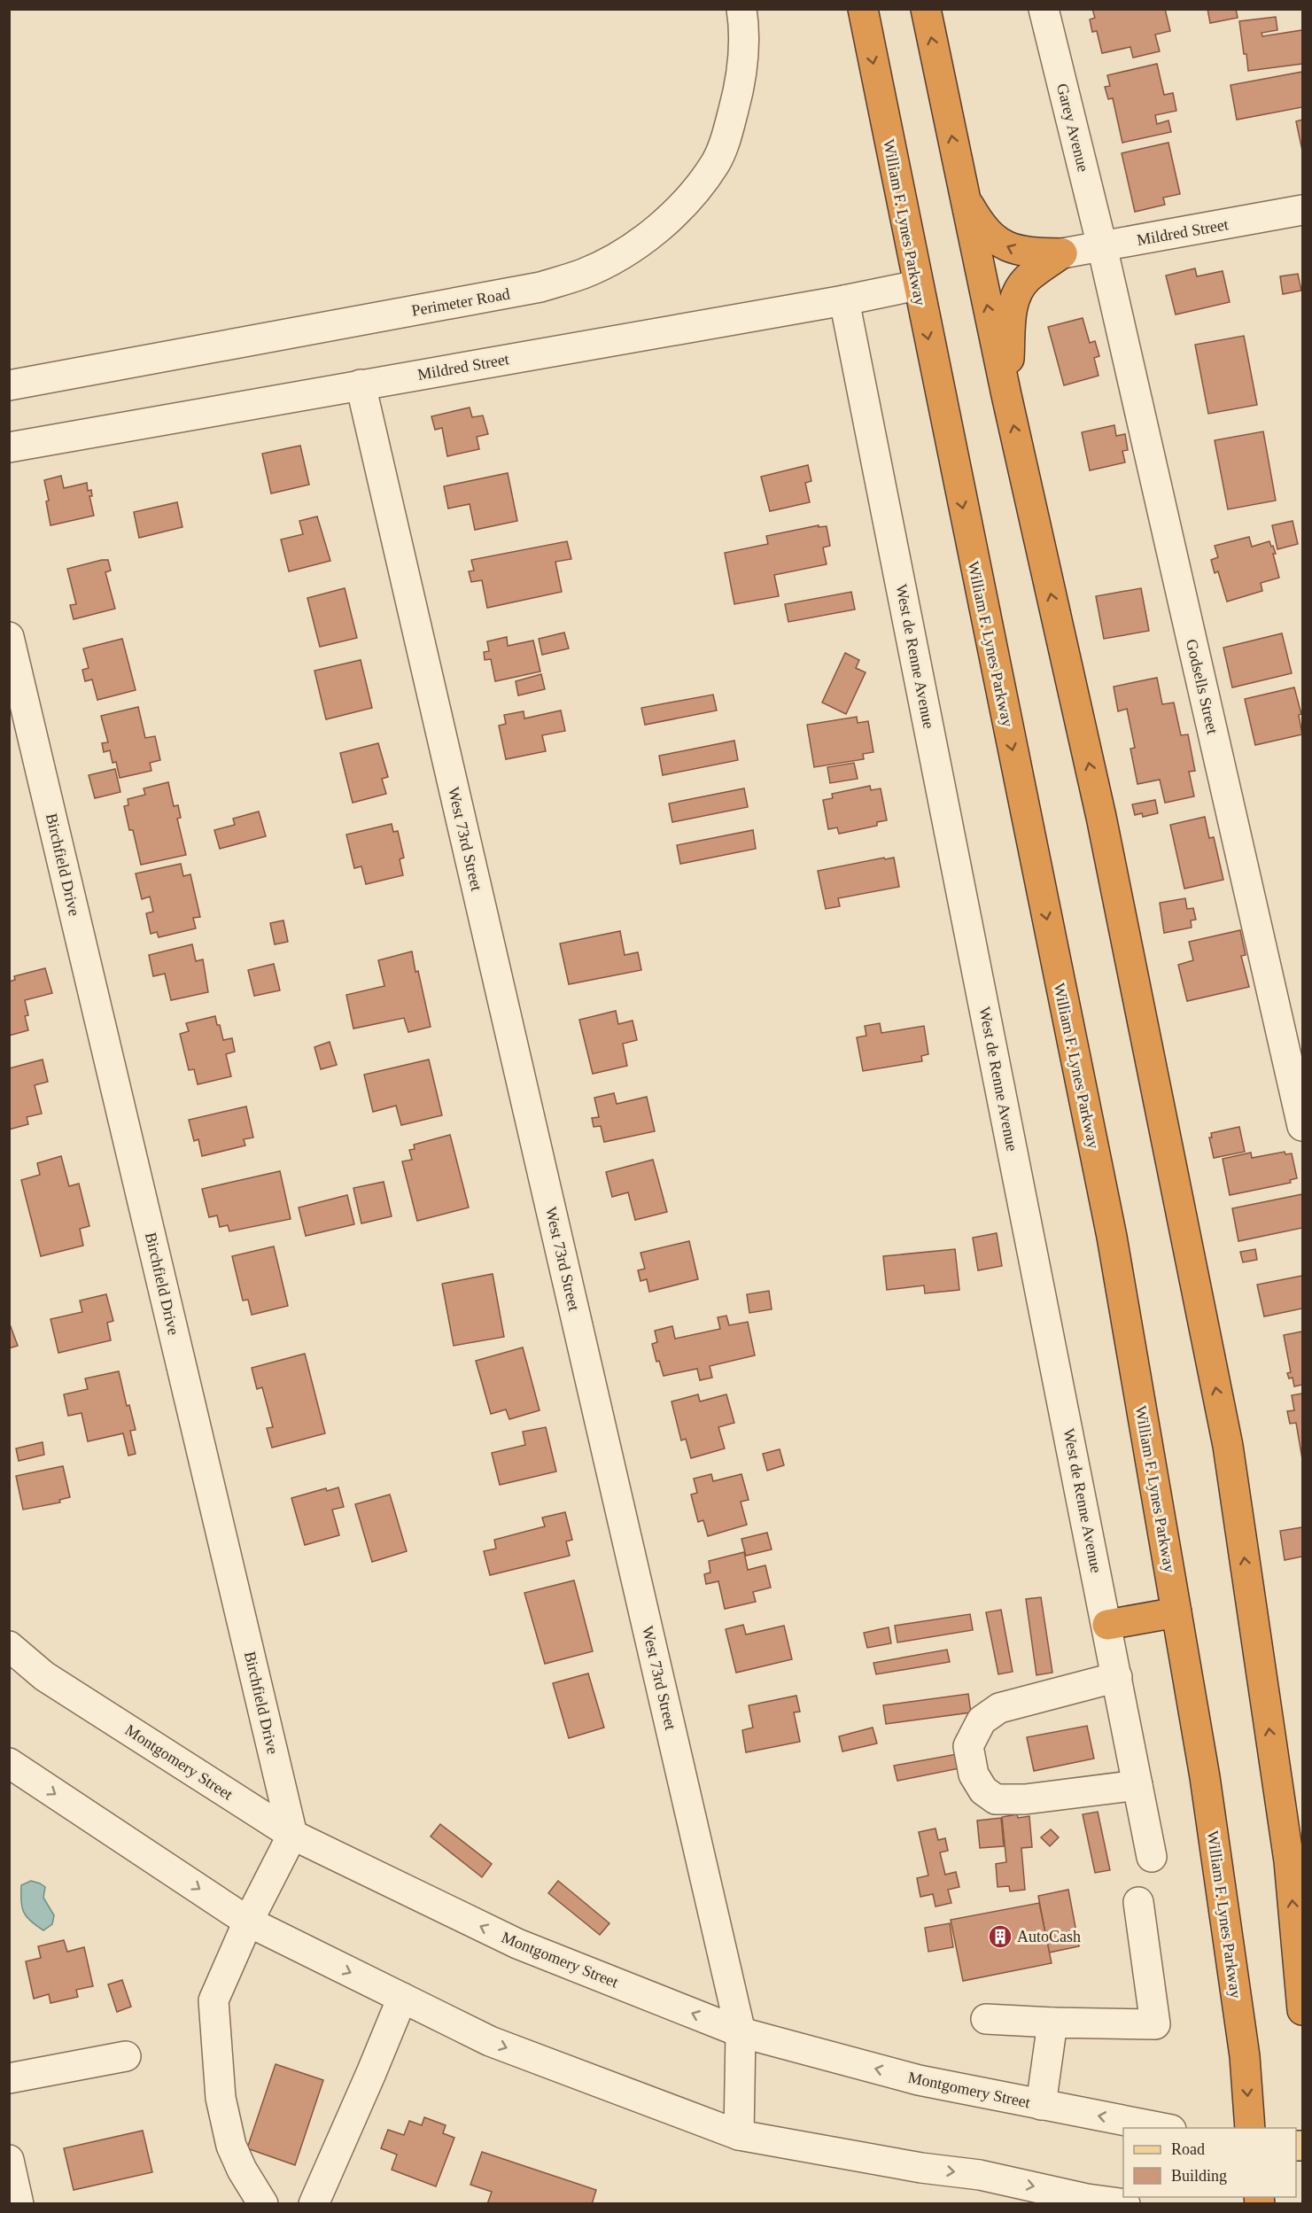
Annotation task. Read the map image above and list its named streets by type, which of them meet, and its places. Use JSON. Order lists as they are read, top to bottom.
{
  "streets": {
    "highway": ["William F. Lynes Parkway"],
    "street": [
      "Garey Avenue",
      "Mildred Street",
      "Perimeter Road",
      "West de Renne Avenue",
      "Godsells Street",
      "West 73rd Street",
      "Birchfield Drive",
      "Montgomery Street"
    ]
  },
  "crossings": [
    ["Garey Avenue", "Mildred Street"],
    ["Garey Avenue", "Godsells Street"],
    ["William F. Lynes Parkway", "Mildred Street"],
    ["Mildred Street", "West de Renne Avenue"],
    ["Mildred Street", "Godsells Street"],
    ["Mildred Street", "West 73rd Street"],
    ["West 73rd Street", "Montgomery Street"],
    ["Birchfield Drive", "Montgomery Street"]
  ],
  "places": {
    "building": ["AutoCash"]
  },
  "legend": ["Road", "Building"]
}
